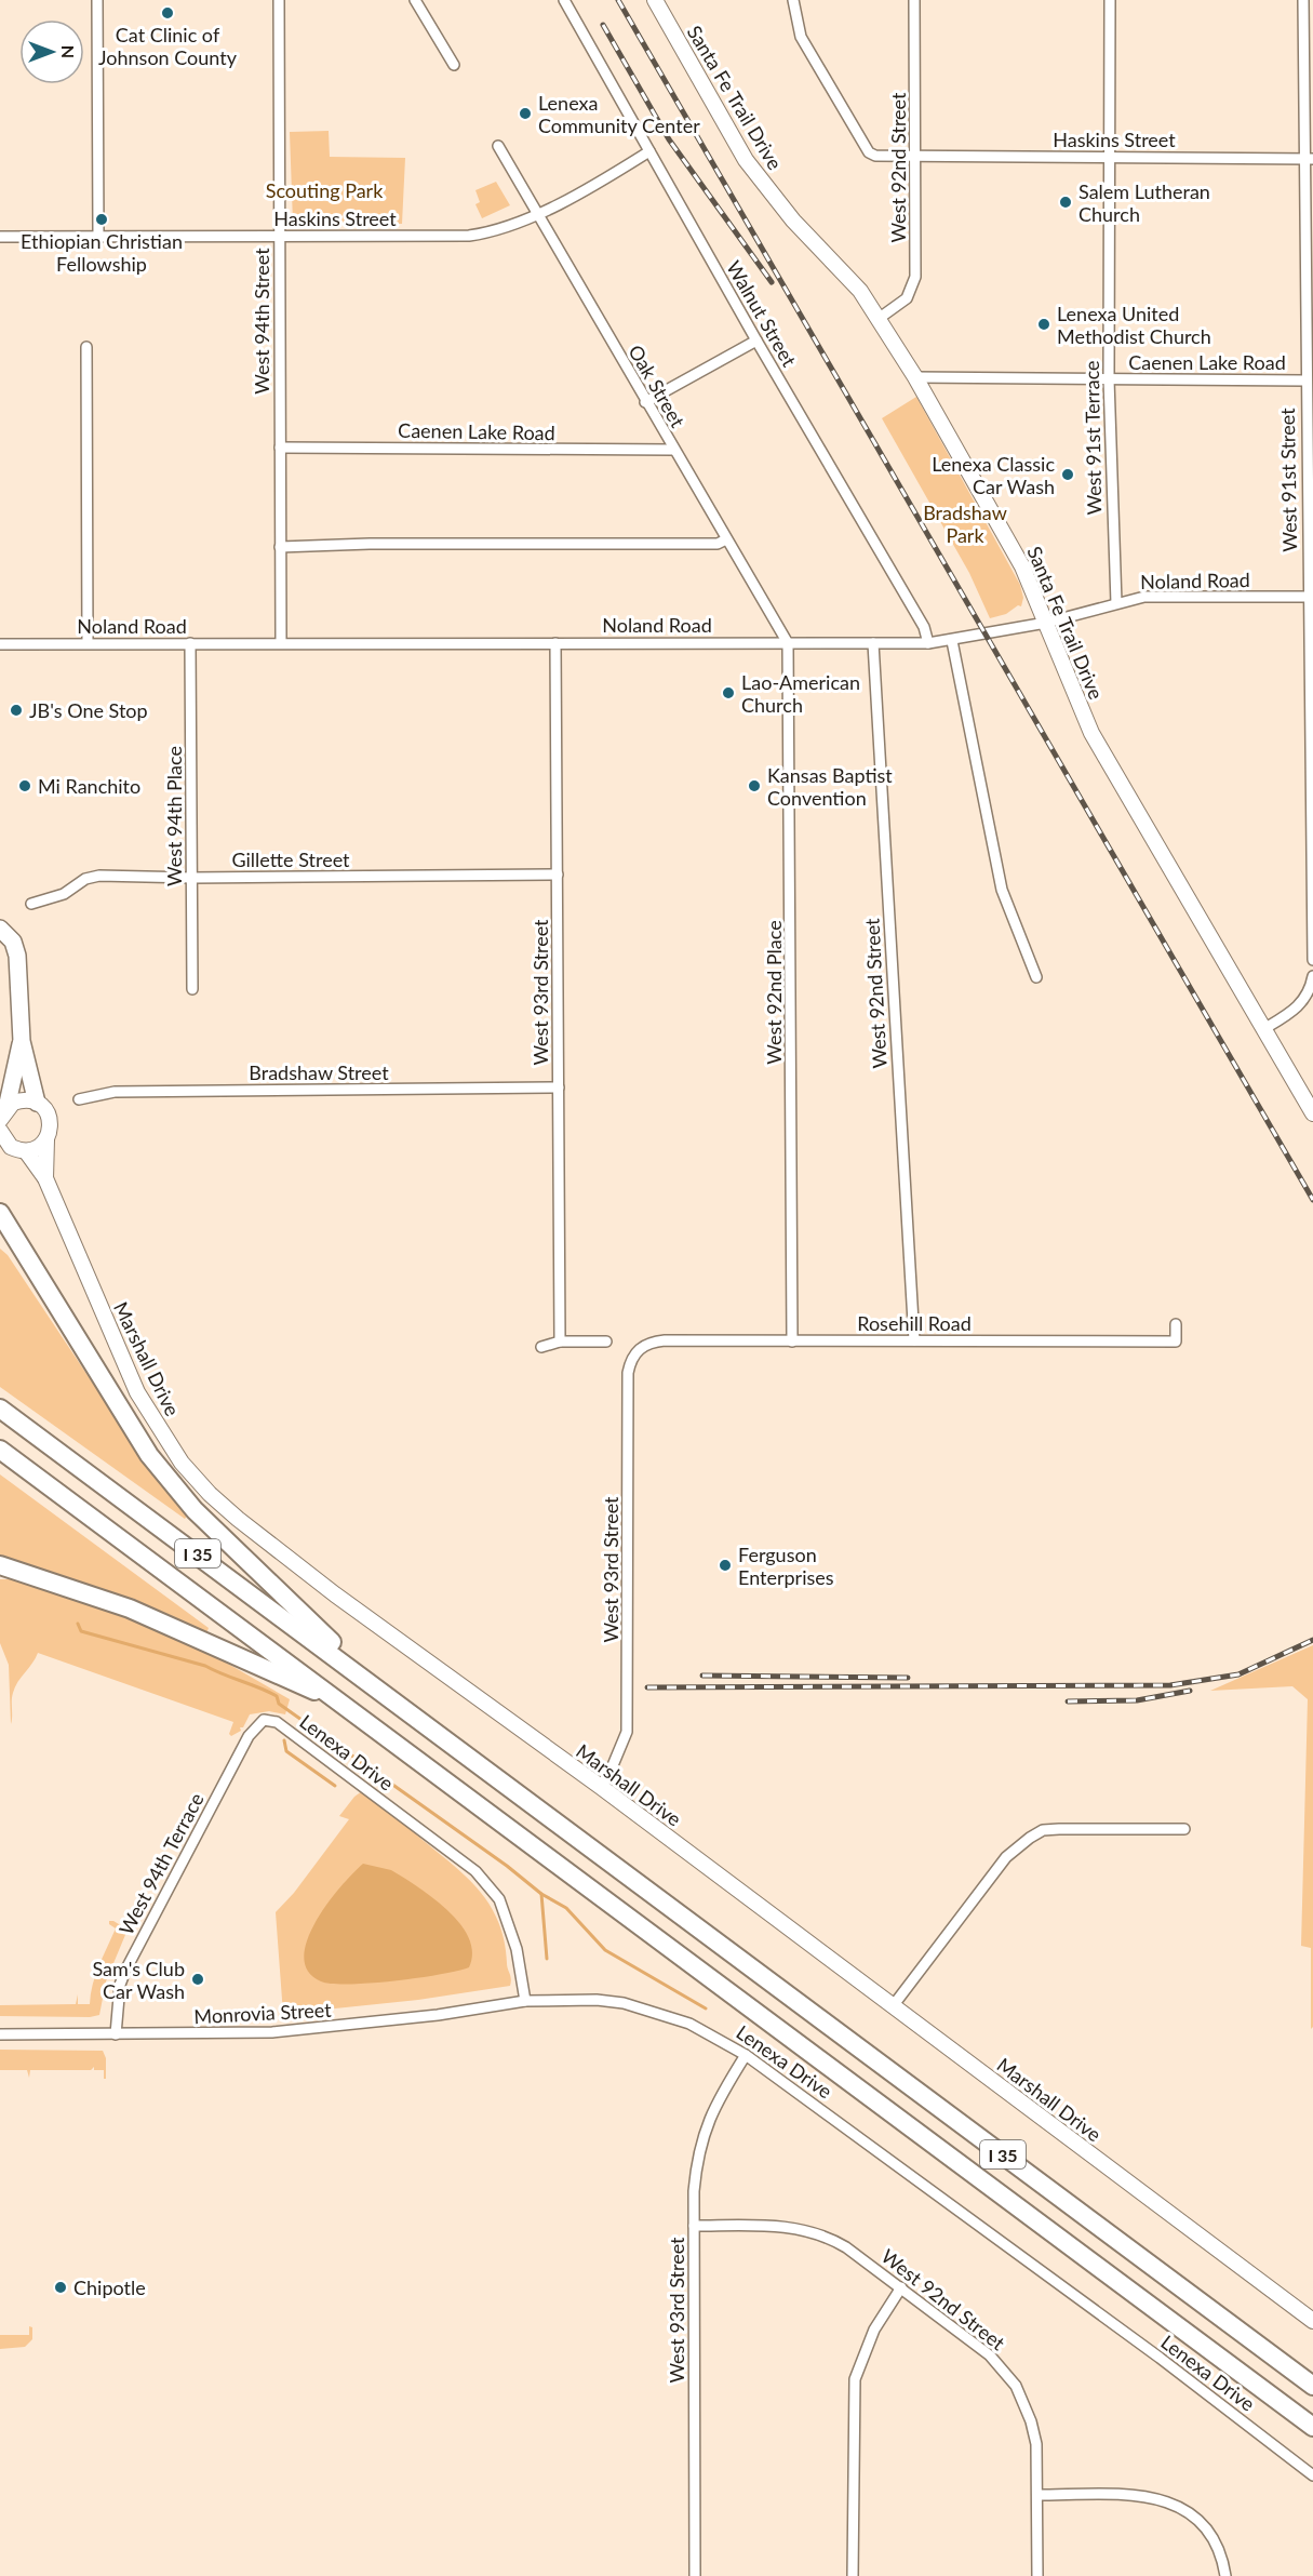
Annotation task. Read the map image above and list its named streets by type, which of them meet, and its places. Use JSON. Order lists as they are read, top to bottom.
{
  "streets": {
    "highway": ["I 35"],
    "street": [
      "Santa Fe Trail Drive",
      "Haskins Street",
      "West 92nd Street",
      "Walnut Street",
      "West 94th Street",
      "Caenen Lake Road",
      "Oak Street",
      "West 91st Terrace",
      "West 91st Street",
      "Noland Road",
      "West 94th Place",
      "Gillette Street",
      "West 93rd Street",
      "West 92nd Place",
      "Bradshaw Street",
      "Rosehill Road",
      "Marshall Drive",
      "Lenexa Drive",
      "West 94th Terrace",
      "Monrovia Street"
    ]
  },
  "crossings": [
    ["Santa Fe Trail Drive", "West 92nd Street"],
    ["Santa Fe Trail Drive", "Caenen Lake Road"],
    ["Santa Fe Trail Drive", "Noland Road"],
    ["Haskins Street", "West 92nd Street"],
    ["Haskins Street", "Walnut Street"],
    ["Haskins Street", "West 94th Street"],
    ["Haskins Street", "Oak Street"],
    ["Haskins Street", "West 91st Terrace"],
    ["Haskins Street", "West 91st Street"],
    ["West 92nd Street", "Noland Road"],
    ["West 92nd Street", "West 93rd Street"],
    ["West 92nd Street", "Rosehill Road"],
    ["Walnut Street", "Noland Road"],
    ["West 94th Street", "Caenen Lake Road"],
    ["West 94th Street", "Noland Road"],
    ["Caenen Lake Road", "Oak Street"],
    ["Caenen Lake Road", "West 91st Terrace"],
    ["Caenen Lake Road", "West 91st Street"],
    ["Oak Street", "Noland Road"],
    ["Oak Street", "West 92nd Place"],
    ["West 91st Terrace", "Noland Road"],
    ["West 91st Street", "Noland Road"],
    ["Noland Road", "West 94th Place"],
    ["Noland Road", "West 93rd Street"],
    ["Noland Road", "West 92nd Place"],
    ["West 94th Place", "Gillette Street"],
    ["Gillette Street", "West 93rd Street"],
    ["West 93rd Street", "Bradshaw Street"],
    ["West 93rd Street", "Rosehill Road"],
    ["West 93rd Street", "Marshall Drive"],
    ["West 93rd Street", "Lenexa Drive"],
    ["West 92nd Place", "Rosehill Road"],
    ["Lenexa Drive", "West 94th Terrace"],
    ["Lenexa Drive", "Monrovia Street"],
    ["West 94th Terrace", "Monrovia Street"]
  ],
  "parks": ["Scouting Park", "Bradshaw Park"],
  "places": [
    "Cat Clinic of Johnson County",
    "Lenexa Community Center",
    "Salem Lutheran Church",
    "Ethiopian Christian Fellowship",
    "Lenexa United Methodist Church",
    "Lenexa Classic Car Wash",
    "Lao-American Church",
    "JB's One Stop",
    "Mi Ranchito",
    "Kansas Baptist Convention",
    "Ferguson Enterprises",
    "Sam's Club Car Wash",
    "Chipotle"
  ],
  "north": "right"
}
